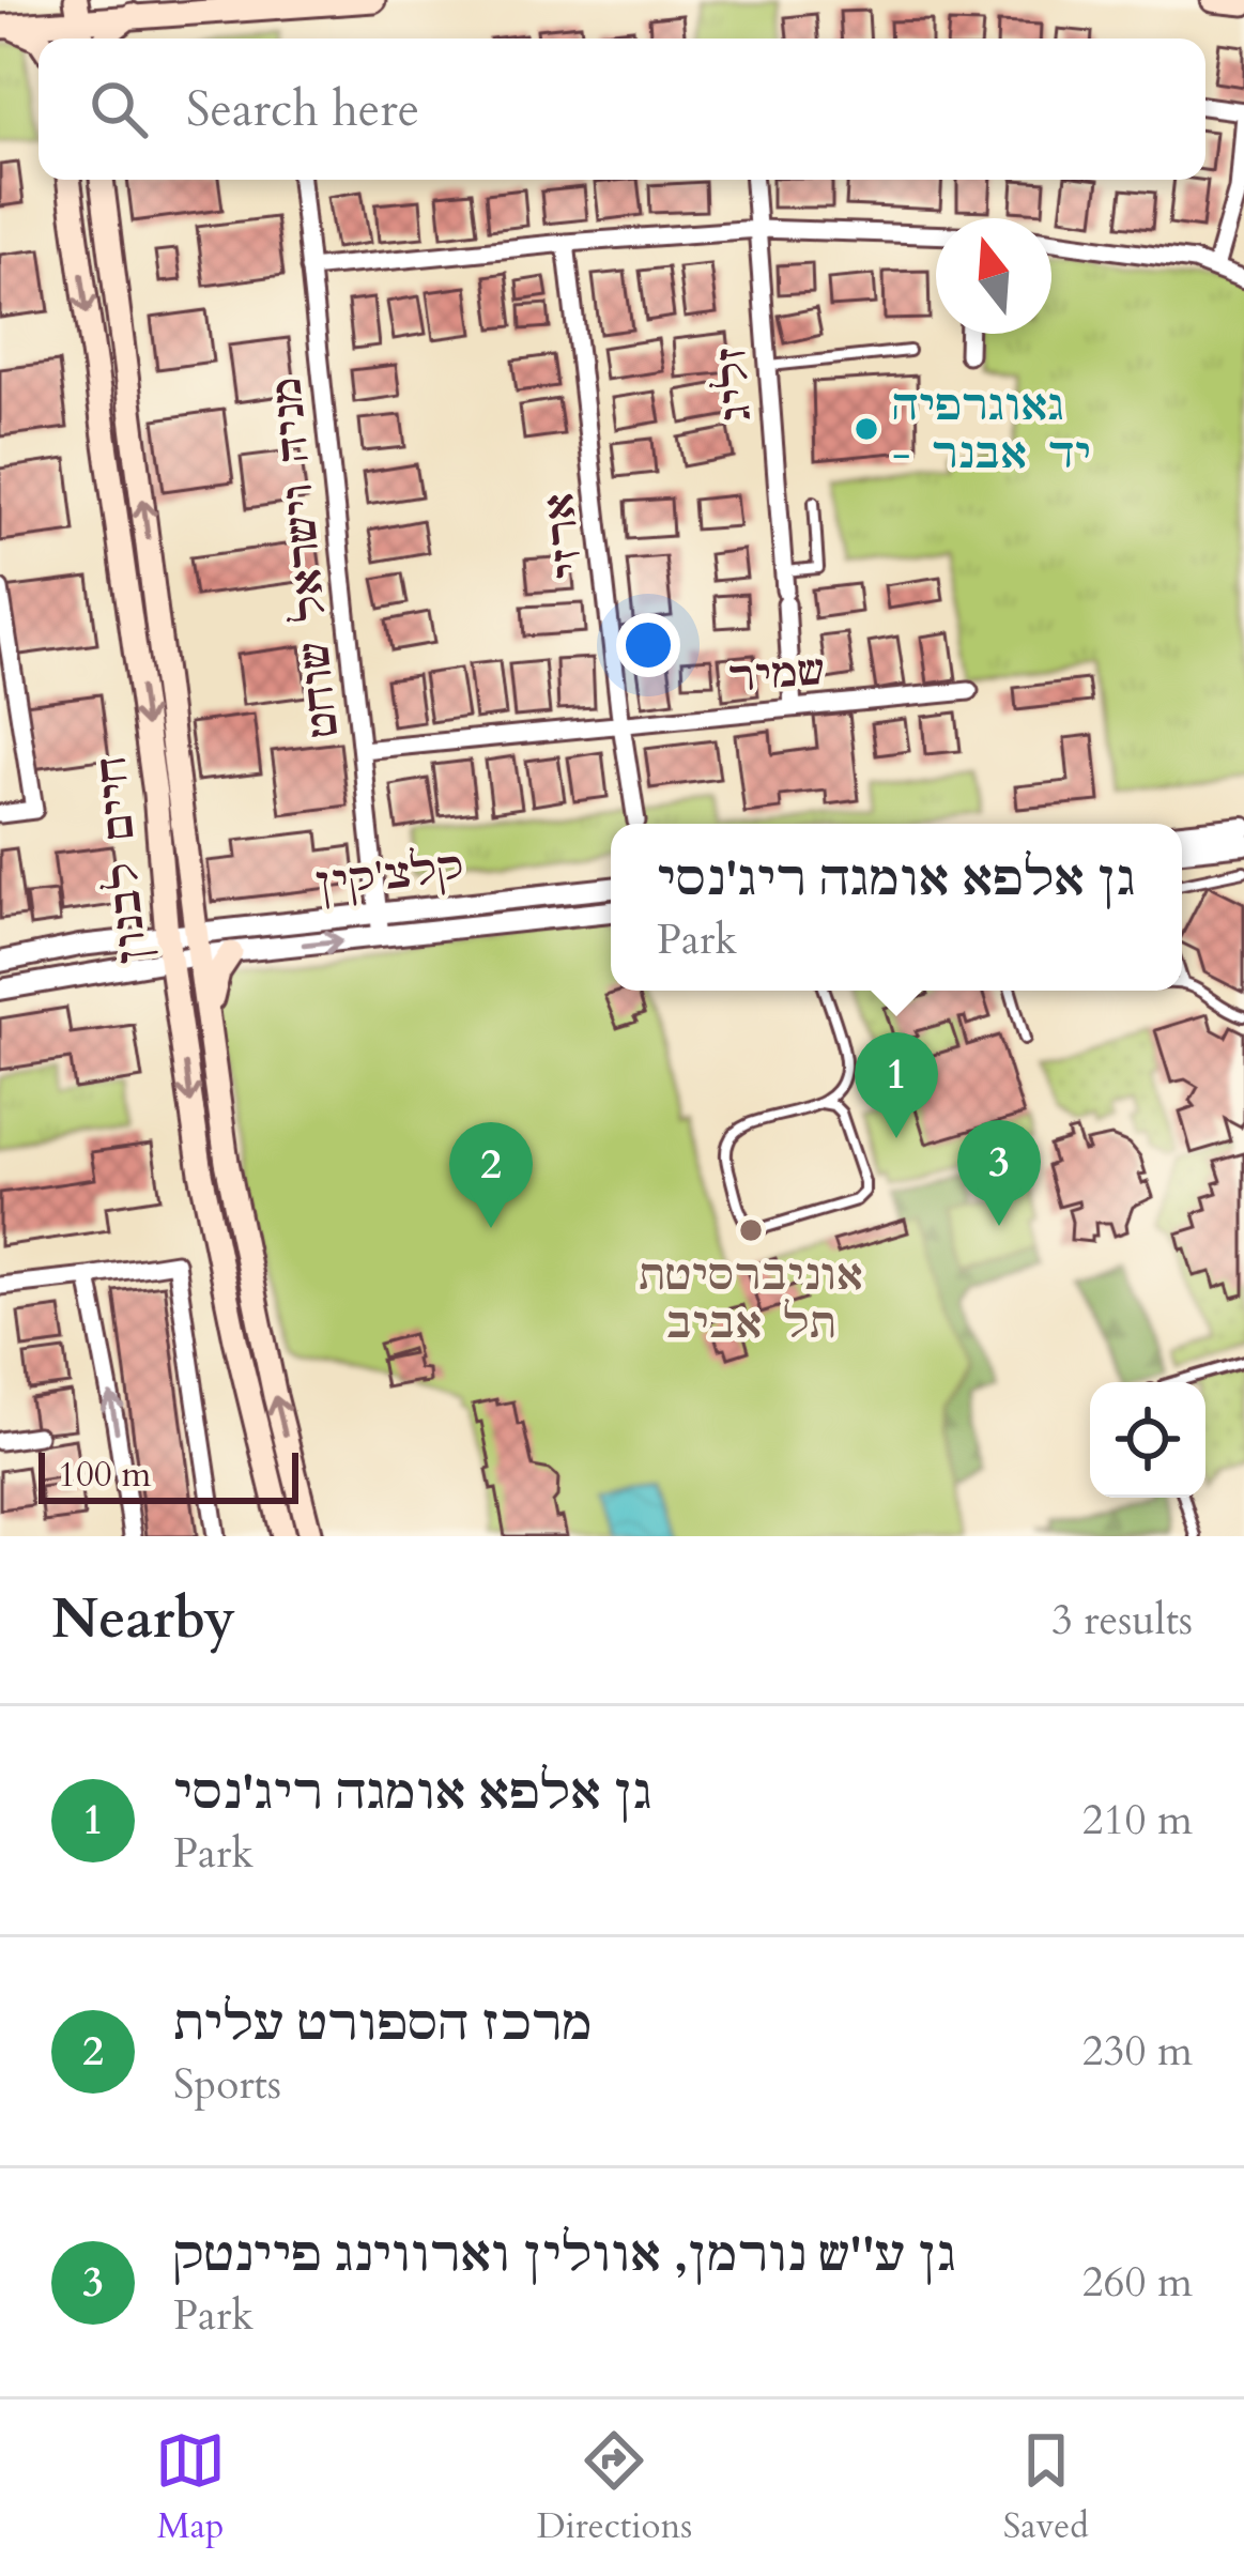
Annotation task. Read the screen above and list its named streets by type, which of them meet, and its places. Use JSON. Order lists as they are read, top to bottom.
{
  "streets": {
    "main road": ["חיים לבנון"],
    "street": [
      "זליג",
      "ארזי",
      "מניה וישראל שוחט",
      "שמיר",
      "קלצ'קין"
    ]
  },
  "crossings": [
    ["זליג", "שמיר"],
    ["ארזי", "שמיר"],
    ["מניה וישראל שוחט", "שמיר"],
    ["מניה וישראל שוחט", "קלצ'קין"],
    ["חיים לבנון", "קלצ'קין"]
  ],
  "places": ["גאוגרפיה - יד אבנר", "אוניברסיטת תל אביב"],
  "scale_bar": "100 m",
  "north": "top",
  "page": {
    "search": "Search here",
    "popup": ["גן אלפא אומגה ריג'נסי", "Park"],
    "pins": ["1", "3", "2"],
    "scale": "100 m",
    "heading": ["Nearby", "3 results"],
    "list": [
      {
        "mark": "1",
        "name": "גן אלפא אומגה ריג'נסי",
        "note": "Park",
        "value": "210 m"
      },
      {
        "mark": "2",
        "name": "מרכז הספורט עלית",
        "note": "Sports",
        "value": "230 m"
      },
      {
        "mark": "3",
        "name": "גן ע''ש נורמן, אוולין וארווינג פיינטק",
        "note": "Park",
        "value": "260 m"
      }
    ],
    "nav": ["Map", "Directions", "Saved"]
  }
}
